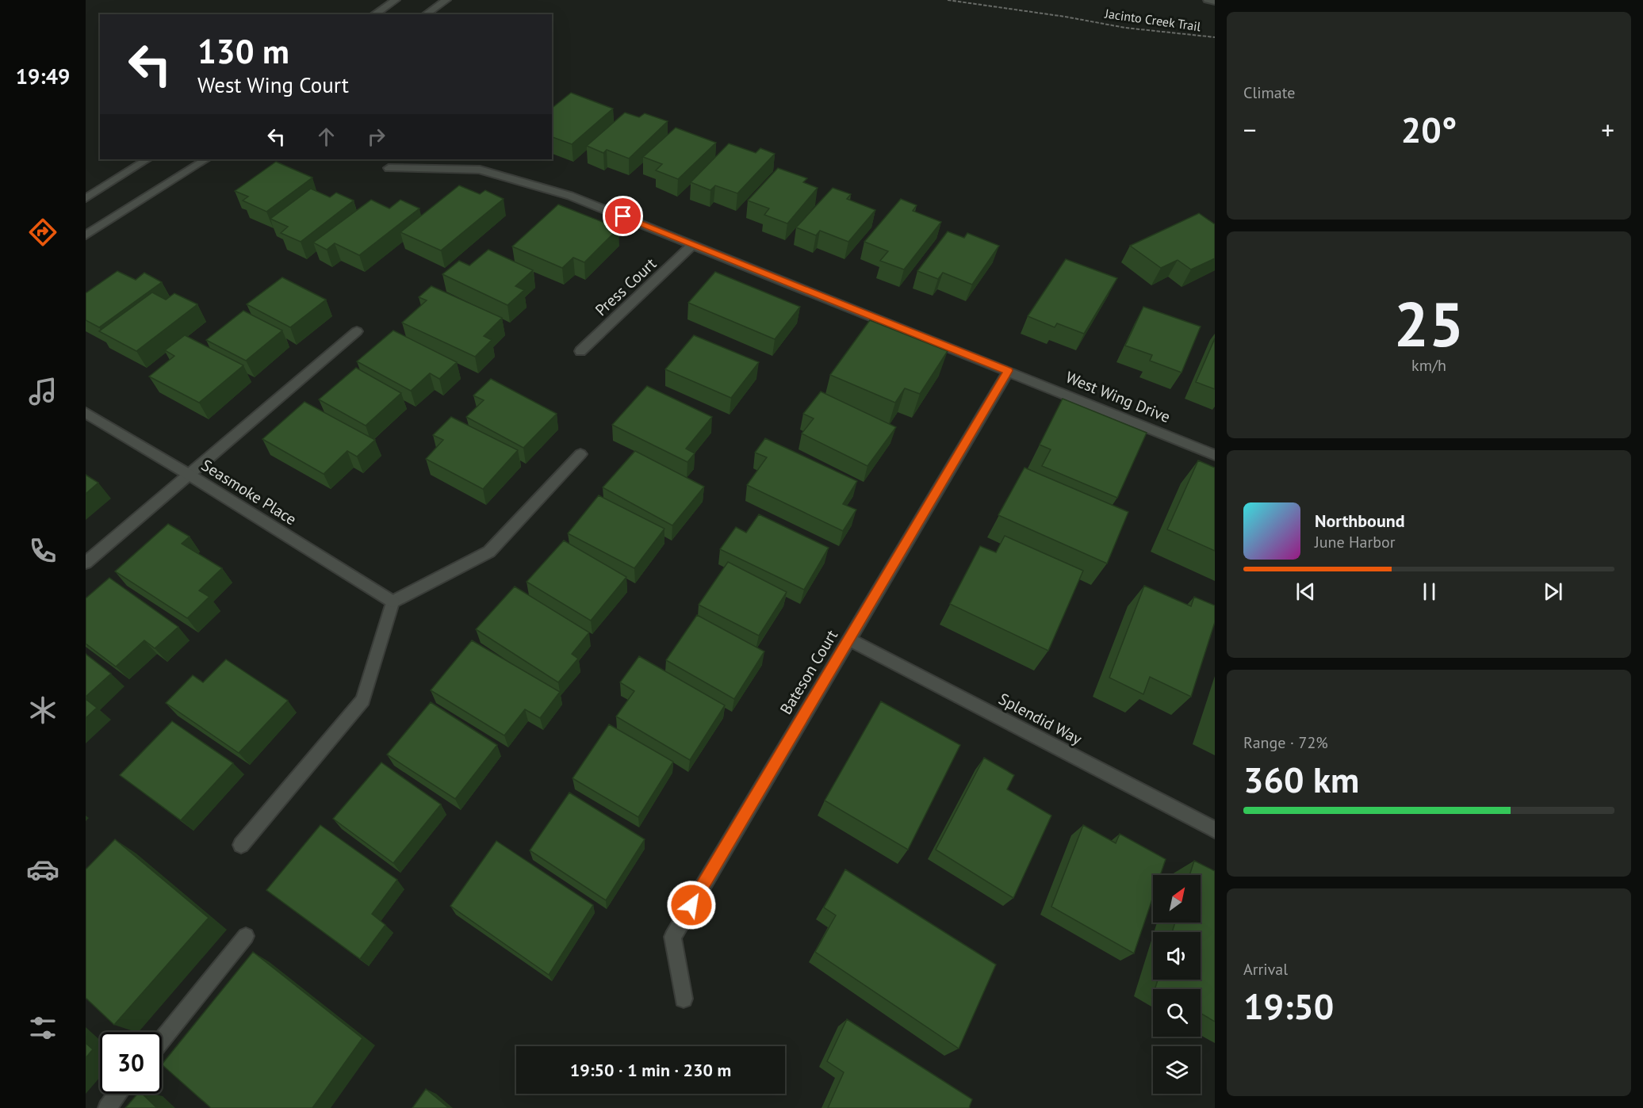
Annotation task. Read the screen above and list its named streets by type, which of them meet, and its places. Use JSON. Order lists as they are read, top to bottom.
{
  "streets": {
    "street": [
      "Press Court",
      "West Wing Drive",
      "Seasmoke Place",
      "Bateson Court",
      "Splendid Way"
    ],
    "path": ["Jacinto Creek Trail"]
  },
  "crossings": [
    ["Press Court", "West Wing Drive"],
    ["West Wing Drive", "Bateson Court"],
    ["Bateson Court", "Splendid Way"]
  ],
  "north": "top right",
  "page": {
    "tabs": "19:49",
    "tile": [
      "Climate",
      ["25", "km/h"],
      ["Range · 72%", "360 km"],
      ["Arrival", "19:50"]
    ],
    "turn": ["130 m", "West Wing Court"],
    "heat": ["−", "20°", "+"],
    "song": ["Northbound", "June Harbor"],
    "limit": "30",
    "trip": "19:50 · 1 min · 230 m"
  }
}
